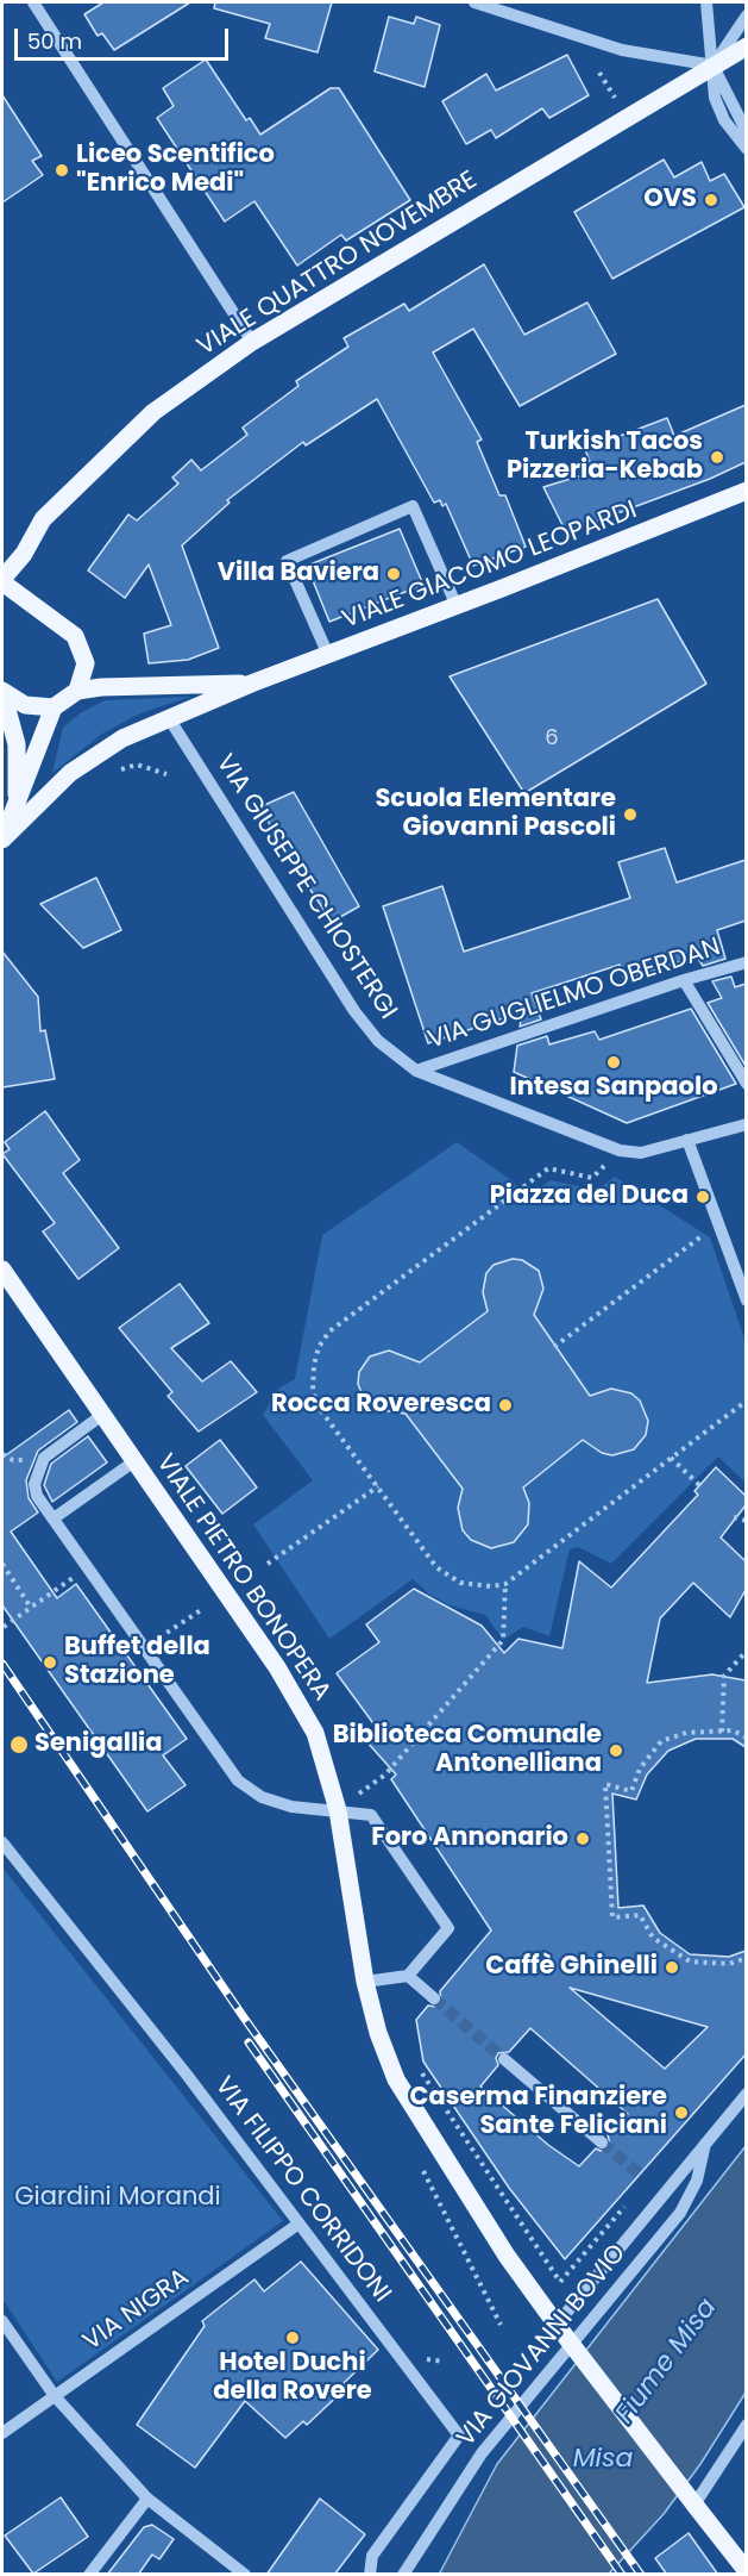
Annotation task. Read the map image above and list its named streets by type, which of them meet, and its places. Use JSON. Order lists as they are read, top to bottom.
{
  "streets": {
    "main road": ["VIALE QUATTRO NOVEMBRE", "VIALE GIACOMO LEOPARDI", "VIALE PIETRO BONOPERA"],
    "street": [
      "VIA GIUSEPPE CHIOSTERGI",
      "VIA GUGLIELMO OBERDAN",
      "VIA FILIPPO CORRIDONI",
      "VIA NIGRA",
      "VIA GIOVANNI BOVIO"
    ]
  },
  "crossings": [
    ["VIALE GIACOMO LEOPARDI", "VIA GIUSEPPE CHIOSTERGI"],
    ["VIA GIUSEPPE CHIOSTERGI", "VIA GUGLIELMO OBERDAN"],
    ["VIA FILIPPO CORRIDONI", "VIA NIGRA"]
  ],
  "water": ["Fiume Misa", "Misa"],
  "parks": ["Giardini Morandi"],
  "places": [
    "Liceo Scentifico \"Enrico Medi\"",
    "OVS",
    "Turkish Tacos Pizzeria-Kebab",
    "Villa Baviera",
    "Scuola Elementare Giovanni Pascoli",
    "Intesa Sanpaolo",
    "Piazza del Duca",
    "Rocca Roveresca",
    "Buffet della Stazione",
    "Senigallia",
    "Biblioteca Comunale Antonelliana",
    "Foro Annonario",
    "Caffè Ghinelli",
    "Caserma Finanziere Sante Feliciani",
    "Hotel Duchi della Rovere"
  ],
  "house_numbers": ["6"],
  "scale_bar": "50 m"
}
